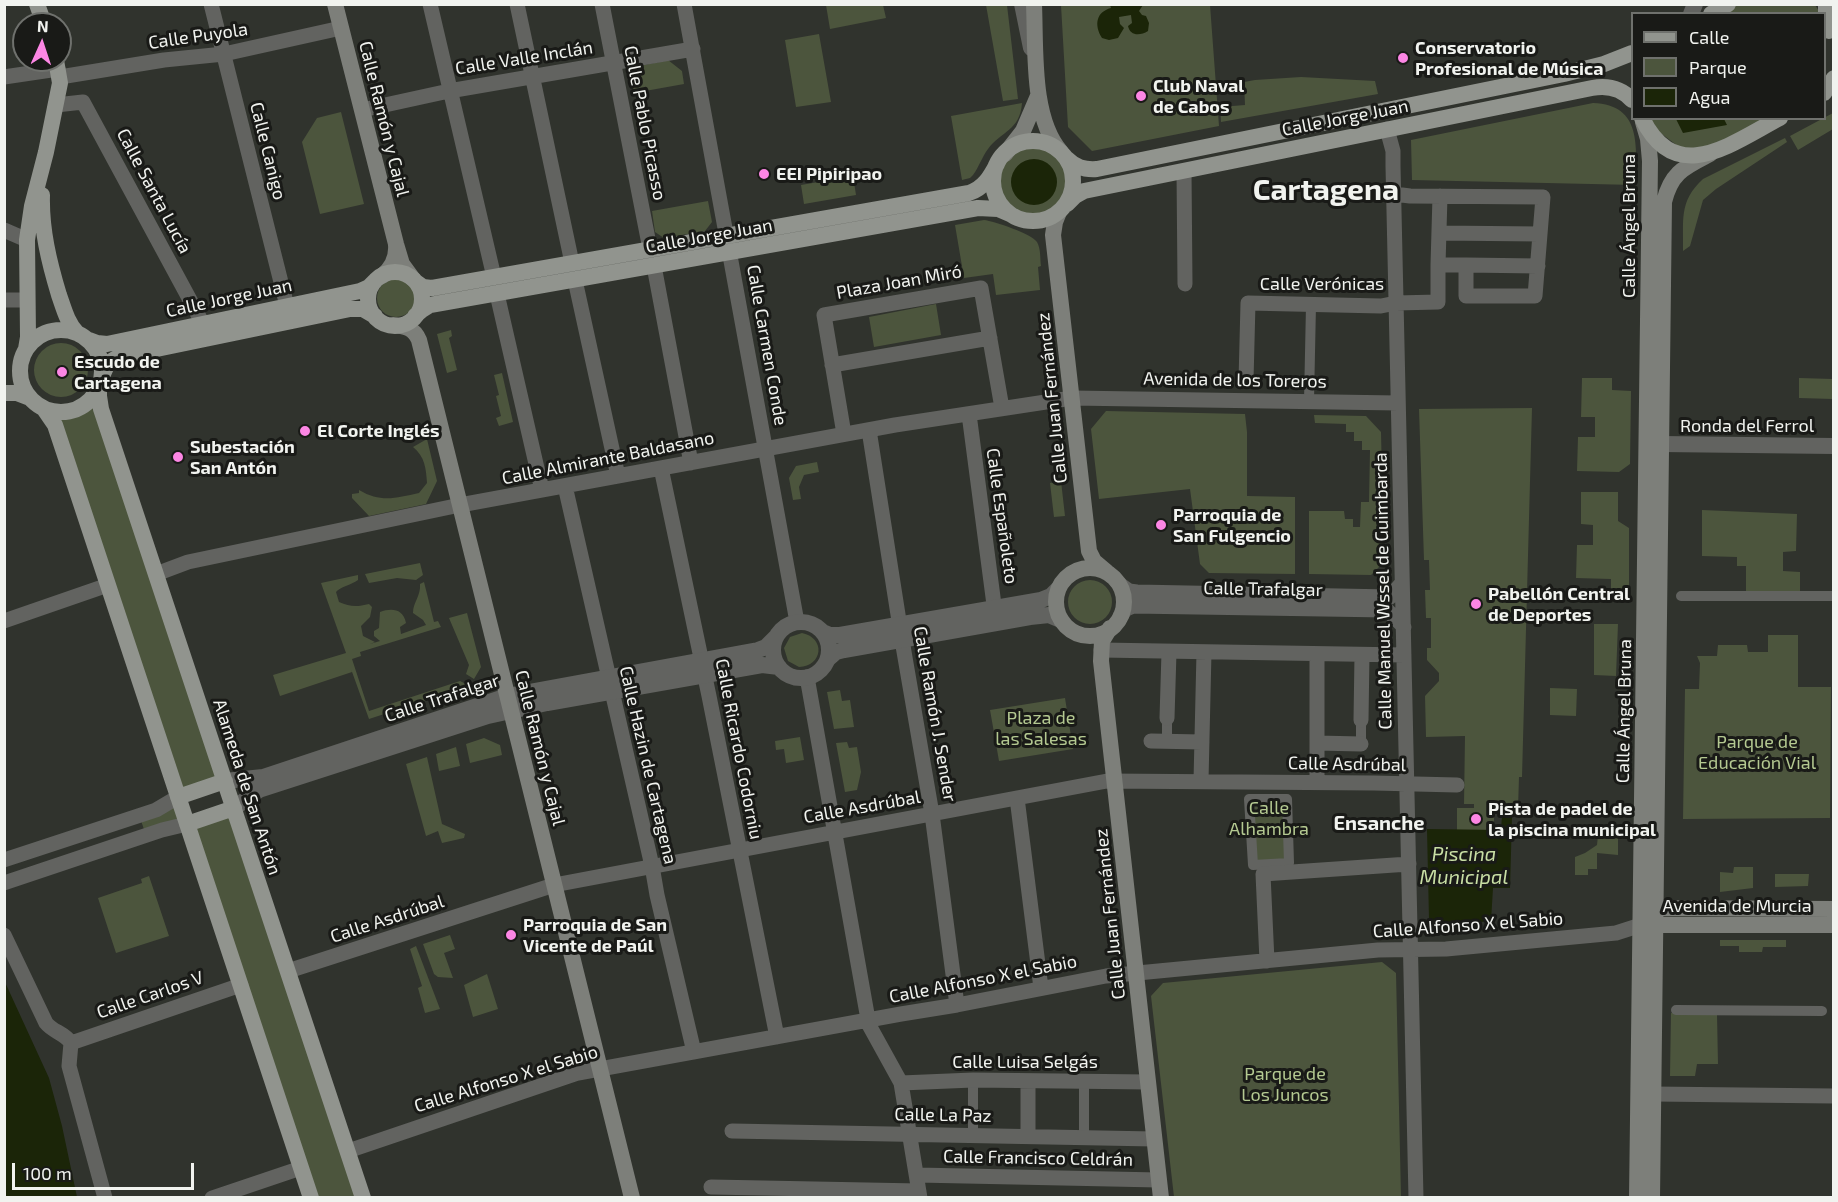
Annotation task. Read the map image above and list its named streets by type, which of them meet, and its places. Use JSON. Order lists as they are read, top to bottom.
{
  "streets": {
    "main road": [
      "Calle Jorge Juan",
      "Calle Ramón y Cajal",
      "Calle Ángel Bruna",
      "Calle Juan Fernández",
      "Alameda de San Antón",
      "Avenida de Murcia"
    ],
    "street": [
      "Calle Puyola",
      "Calle Valle Inclán",
      "Calle Pablo Picasso",
      "Calle Canigo",
      "Calle Santa Lucía",
      "Plaza Joan Miró",
      "Calle Verónicas",
      "Calle Carmen Conde",
      "Avenida de los Toreros",
      "Ronda del Ferrol",
      "Calle Almirante Baldasano",
      "Calle Españoleto",
      "Calle Trafalgar",
      "Calle Manuel Wssel de Guimbarda",
      "Calle Ramón J. Sender",
      "Calle Ricardo Codorniu",
      "Calle Asdrúbal",
      "Calle Hazin de Cartagena",
      "Calle Alfonso X el Sabio",
      "Calle Carlos V",
      "Calle Luisa Selgás",
      "Calle La Paz",
      "Calle Francisco Celdrán"
    ]
  },
  "crossings": [
    ["Calle Puyola", "Calle Ramón y Cajal"],
    ["Calle Puyola", "Calle Canigo"],
    ["Calle Valle Inclán", "Calle Ramón y Cajal"],
    ["Calle Valle Inclán", "Calle Pablo Picasso"],
    ["Calle Valle Inclán", "Calle Carmen Conde"],
    ["Calle Jorge Juan", "Calle Ramón y Cajal"],
    ["Calle Jorge Juan", "Calle Pablo Picasso"],
    ["Calle Jorge Juan", "Calle Canigo"],
    ["Calle Jorge Juan", "Calle Santa Lucía"],
    ["Calle Jorge Juan", "Calle Carmen Conde"],
    ["Calle Jorge Juan", "Calle Juan Fernández"],
    ["Calle Jorge Juan", "Calle Manuel Wssel de Guimbarda"],
    ["Calle Jorge Juan", "Alameda de San Antón"],
    ["Calle Ramón y Cajal", "Calle Almirante Baldasano"],
    ["Calle Ramón y Cajal", "Calle Trafalgar"],
    ["Calle Ramón y Cajal", "Calle Asdrúbal"],
    ["Calle Ramón y Cajal", "Calle Alfonso X el Sabio"],
    ["Calle Pablo Picasso", "Calle Almirante Baldasano"],
    ["Calle Ángel Bruna", "Ronda del Ferrol"],
    ["Calle Ángel Bruna", "Avenida de Murcia"],
    ["Calle Ángel Bruna", "Calle Alfonso X el Sabio"],
    ["Plaza Joan Miró", "Calle Almirante Baldasano"],
    ["Calle Verónicas", "Calle Manuel Wssel de Guimbarda"],
    ["Calle Carmen Conde", "Calle Almirante Baldasano"],
    ["Calle Carmen Conde", "Calle Trafalgar"],
    ["Avenida de los Toreros", "Calle Juan Fernández"],
    ["Avenida de los Toreros", "Calle Almirante Baldasano"],
    ["Avenida de los Toreros", "Calle Manuel Wssel de Guimbarda"],
    ["Calle Juan Fernández", "Calle Almirante Baldasano"],
    ["Calle Juan Fernández", "Calle Trafalgar"],
    ["Calle Juan Fernández", "Calle Asdrúbal"],
    ["Calle Juan Fernández", "Calle Alfonso X el Sabio"],
    ["Calle Juan Fernández", "Calle Luisa Selgás"],
    ["Calle Juan Fernández", "Calle La Paz"],
    ["Calle Juan Fernández", "Calle Francisco Celdrán"],
    ["Calle Almirante Baldasano", "Calle Españoleto"],
    ["Calle Almirante Baldasano", "Calle Ramón J. Sender"],
    ["Calle Almirante Baldasano", "Calle Ricardo Codorniu"],
    ["Calle Almirante Baldasano", "Calle Hazin de Cartagena"],
    ["Calle Almirante Baldasano", "Alameda de San Antón"],
    ["Calle Trafalgar", "Calle Manuel Wssel de Guimbarda"],
    ["Calle Trafalgar", "Calle Ricardo Codorniu"],
    ["Calle Trafalgar", "Calle Hazin de Cartagena"],
    ["Calle Trafalgar", "Alameda de San Antón"],
    ["Calle Manuel Wssel de Guimbarda", "Calle Asdrúbal"],
    ["Calle Manuel Wssel de Guimbarda", "Calle Alfonso X el Sabio"],
    ["Calle Ramón J. Sender", "Calle Asdrúbal"],
    ["Calle Ramón J. Sender", "Calle Alfonso X el Sabio"],
    ["Calle Ricardo Codorniu", "Calle Asdrúbal"],
    ["Calle Ricardo Codorniu", "Calle Alfonso X el Sabio"],
    ["Calle Asdrúbal", "Calle Hazin de Cartagena"],
    ["Calle Asdrúbal", "Alameda de San Antón"],
    ["Calle Hazin de Cartagena", "Calle Alfonso X el Sabio"],
    ["Alameda de San Antón", "Calle Alfonso X el Sabio"],
    ["Avenida de Murcia", "Calle Alfonso X el Sabio"]
  ],
  "districts": ["Cartagena", "Ensanche"],
  "water": ["Piscina Municipal"],
  "parks": [
    "Plaza de las Salesas",
    "Parque de Educación Vial",
    "Calle Alhambra",
    "Parque de Los Juncos"
  ],
  "places": [
    "Conservatorio Profesional de Música",
    "Club Naval de Cabos",
    "EEI Pipiripao",
    "Escudo de Cartagena",
    "El Corte Inglés",
    "Subestación San Antón",
    "Parroquia de San Fulgencio",
    "Pabellón Central de Deportes",
    "Pista de padel de la piscina municipal",
    "Parroquia de San Vicente de Paúl"
  ],
  "legend": ["Calle", "Parque", "Agua"],
  "scale_bar": "100 m",
  "north": "top"
}
